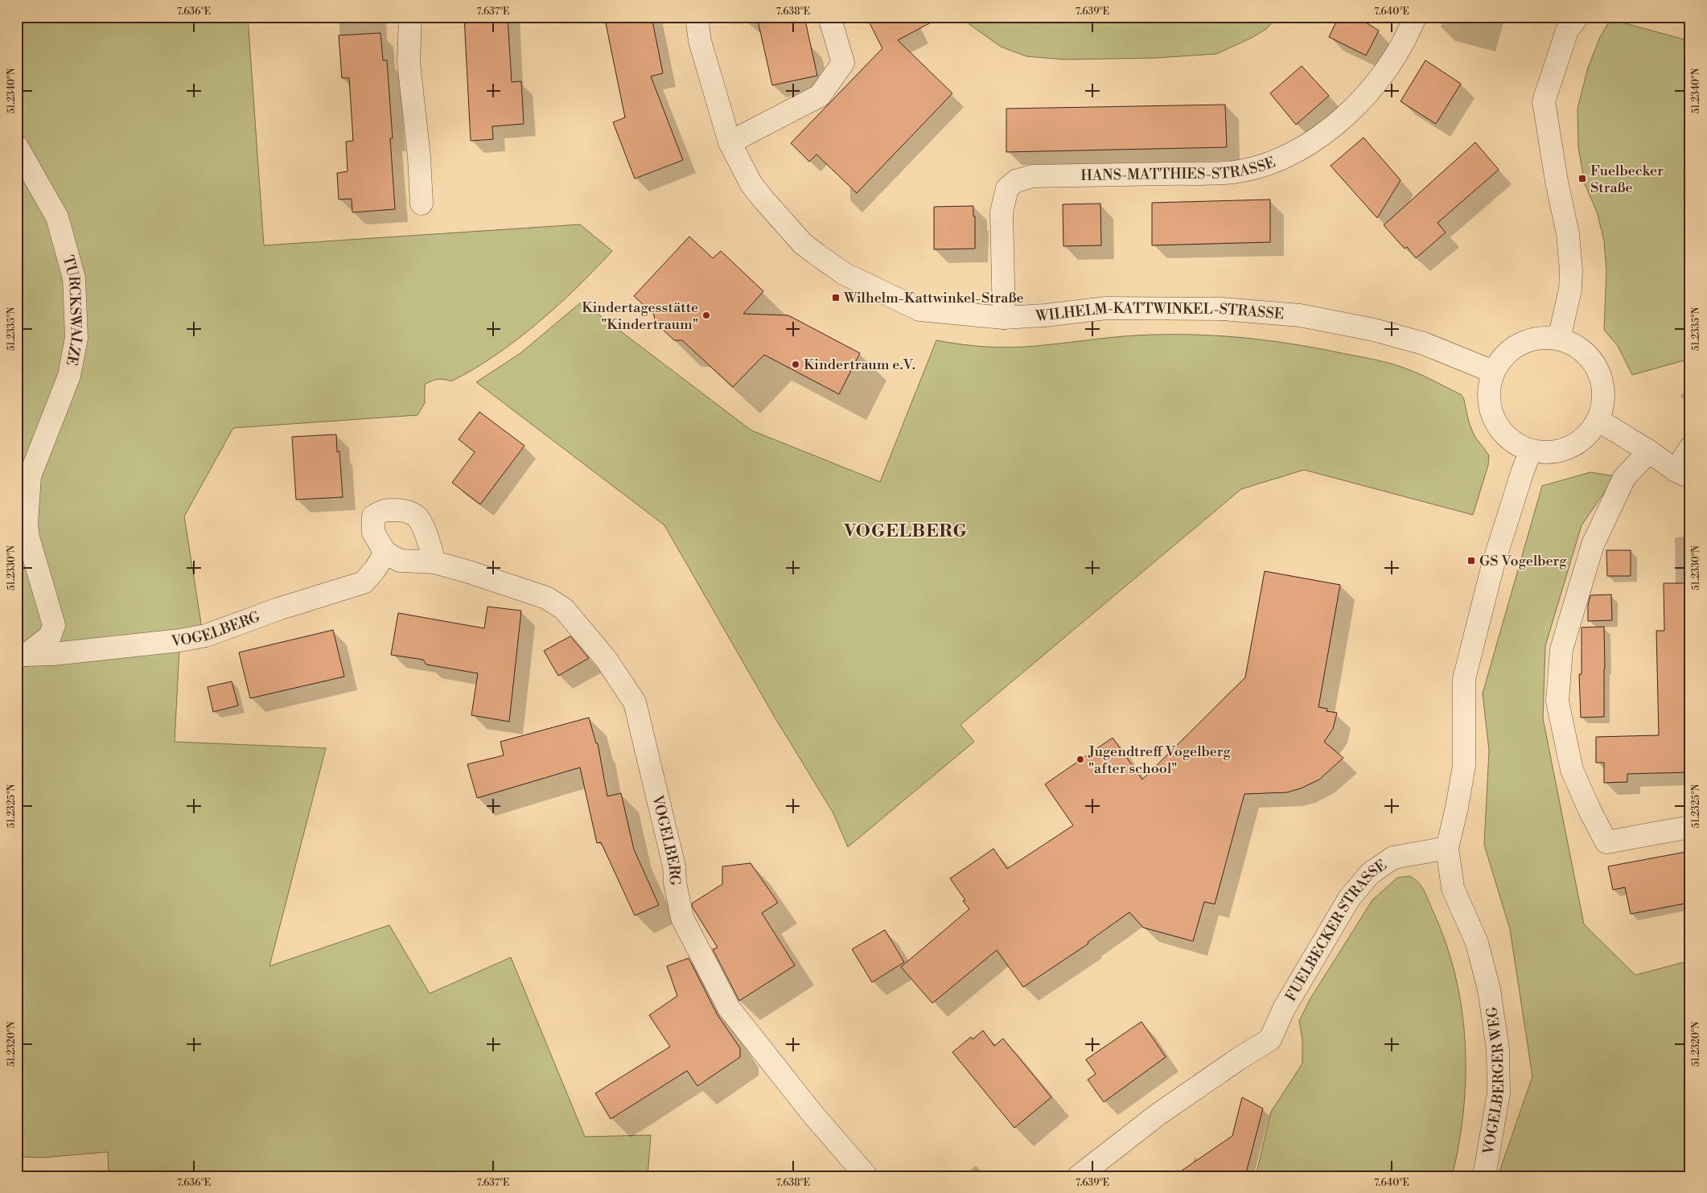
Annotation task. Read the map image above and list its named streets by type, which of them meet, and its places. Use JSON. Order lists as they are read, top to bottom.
{
  "streets": {
    "street": [
      "HANS-MATTHIES-STRASSE",
      "TURCKSWALZE",
      "WILHELM-KATTWINKEL-STRASSE",
      "VOGELBERG",
      "FUELBECKER STRASSE",
      "VOGELBERGER WEG"
    ]
  },
  "crossings": [
    ["HANS-MATTHIES-STRASSE", "WILHELM-KATTWINKEL-STRASSE"],
    ["TURCKSWALZE", "VOGELBERG"],
    ["FUELBECKER STRASSE", "VOGELBERGER WEG"]
  ],
  "districts": ["VOGELBERG"],
  "places": {
    "transit": ["Fuelbecker Straße", "Wilhelm-Kattwinkel-Straße", "GS Vogelberg"],
    "other": ["Kindertagesstätte \"Kindertraum\"", "Kindertraum e.V.", "Jugendtreff Vogelberg \"after school\""]
  },
  "coordinates": [
    "7.636°E",
    "7.637°E",
    "7.638°E",
    "7.639°E",
    "7.640°E",
    "51.2340°N",
    "51.2335°N",
    "51.2330°N",
    "51.2325°N",
    "51.2320°N"
  ]
}
